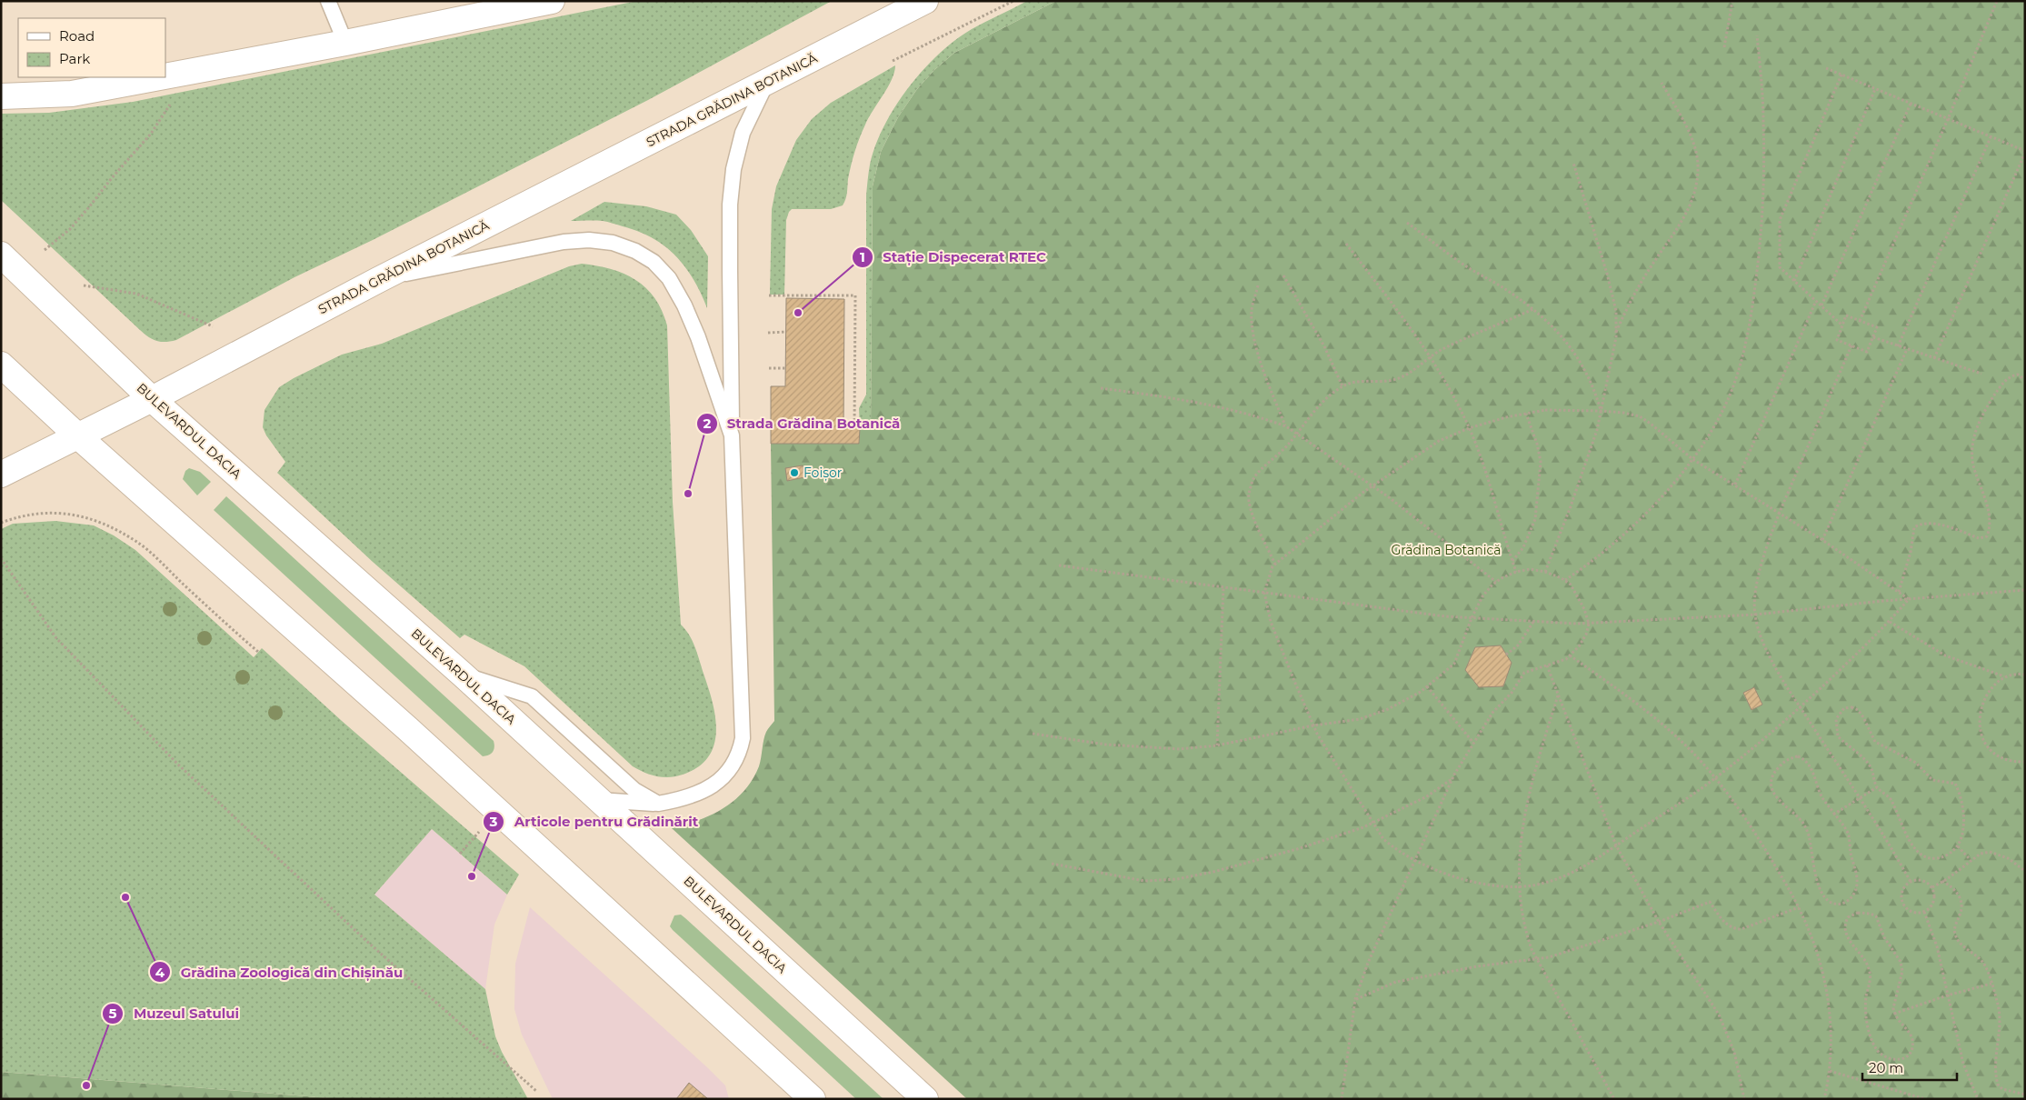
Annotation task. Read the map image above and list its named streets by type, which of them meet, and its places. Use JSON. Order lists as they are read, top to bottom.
{
  "streets": {
    "main road": ["STRADA GRĂDINA BOTANICĂ", "BULEVARDUL DACIA"]
  },
  "crossings": [
    ["STRADA GRĂDINA BOTANICĂ", "BULEVARDUL DACIA"]
  ],
  "parks": ["Grădina Botanică"],
  "places": [
    "Stație Dispecerat RTEC",
    "Foișor",
    "Strada Grădina Botanică",
    "Articole pentru Grădinărit",
    "Grădina Zoologică din Chișinău",
    "Muzeul Satului"
  ],
  "legend": ["Road", "Park"],
  "scale_bar": "20 m"
}
